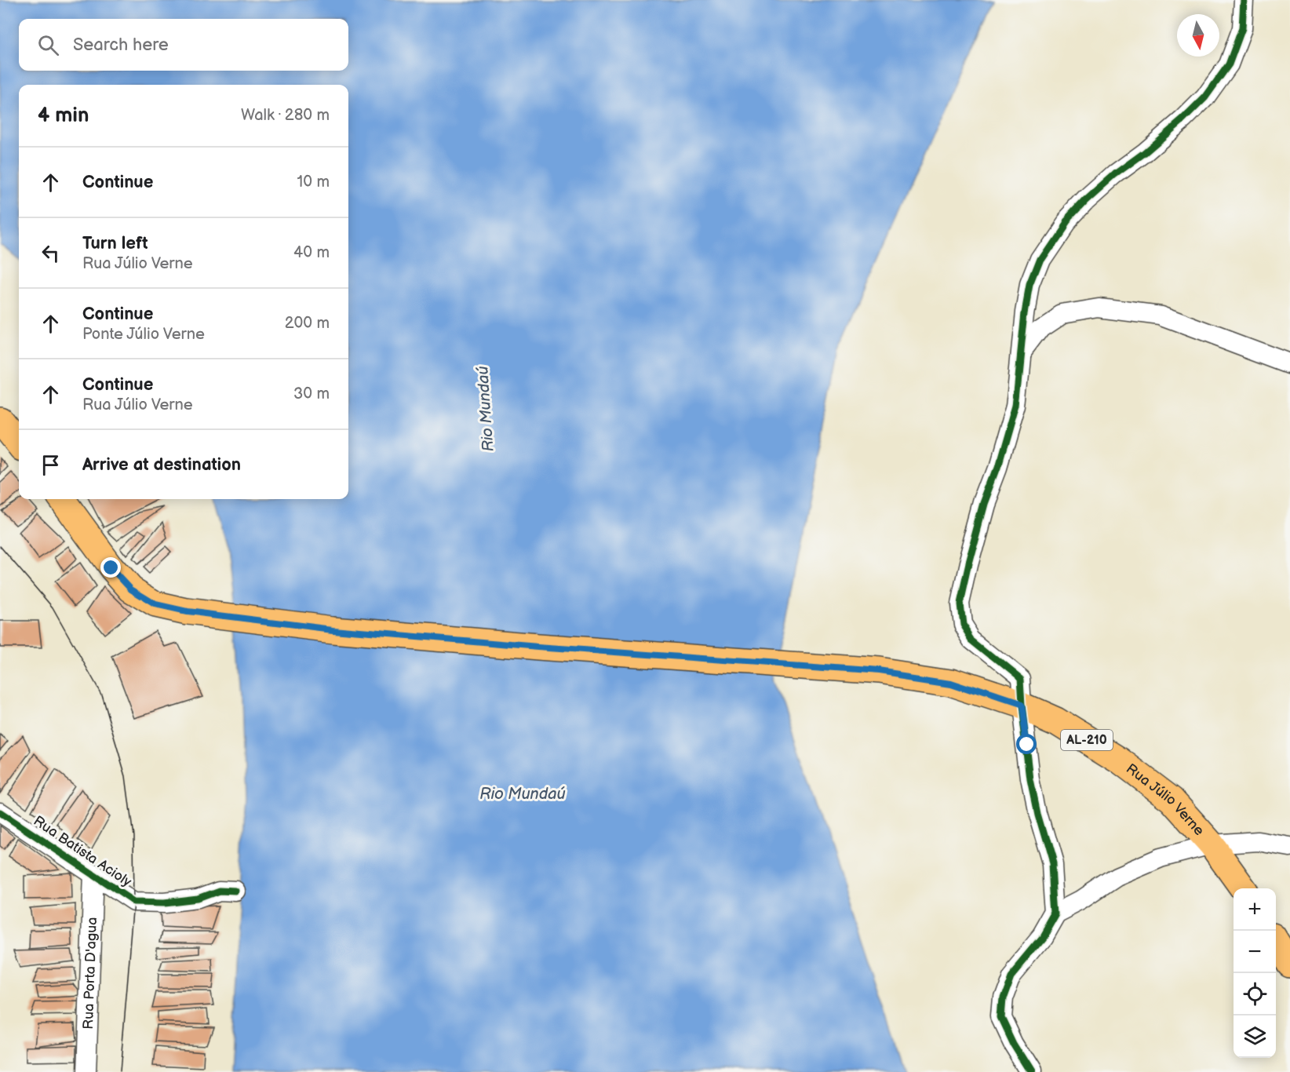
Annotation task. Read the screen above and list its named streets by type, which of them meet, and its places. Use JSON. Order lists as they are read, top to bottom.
{
  "streets": {
    "main road": ["AL-210", "Rua Júlio Verne"],
    "street": ["Rua Batista Acioly", "Rua Porta D'agua"]
  },
  "crossings": [
    ["Rua Batista Acioly", "Rua Porta D'agua"]
  ],
  "water": ["Rio Mundaú"],
  "north": "bottom",
  "page": {
    "search": "Search here",
    "heading": ["4 min", "Walk · 280 m"],
    "list": [
      ["Continue", "10 m"],
      ["Turn left", "Rua Júlio Verne", "40 m"],
      ["Continue", "Ponte Júlio Verne", "200 m"],
      ["Continue", "Rua Júlio Verne", "30 m"],
      "Arrive at destination"
    ],
    "map_buttons": ["+", "−"]
  }
}
